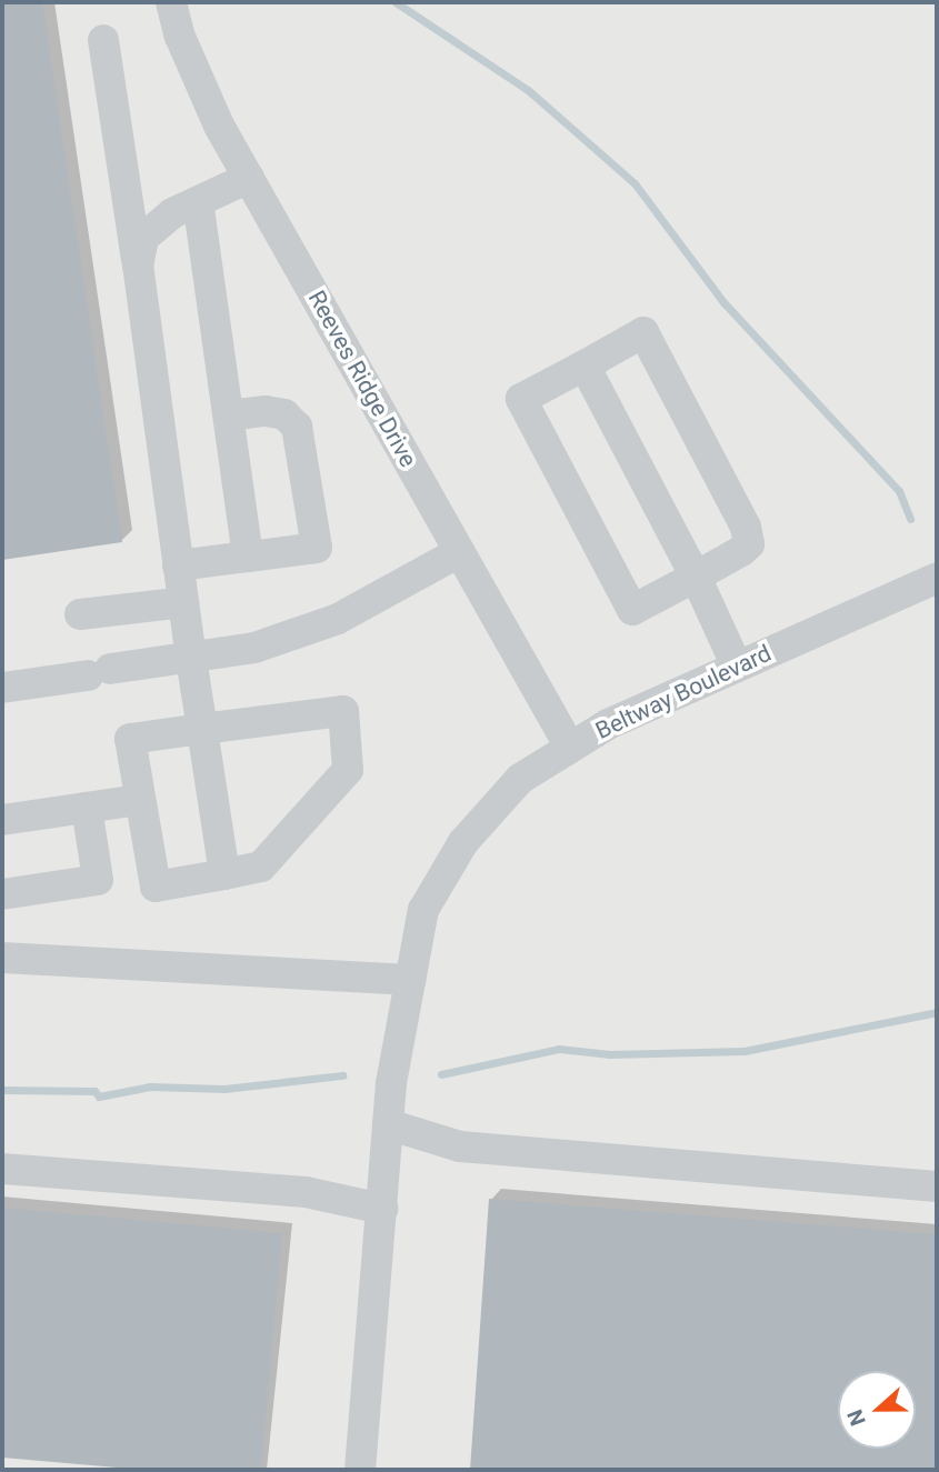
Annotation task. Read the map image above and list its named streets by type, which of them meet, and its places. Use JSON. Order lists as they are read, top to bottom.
{
  "streets": {
    "street": ["Reeves Ridge Drive", "Beltway Boulevard"]
  },
  "crossings": [
    ["Reeves Ridge Drive", "Beltway Boulevard"]
  ],
  "north": "left"
}
